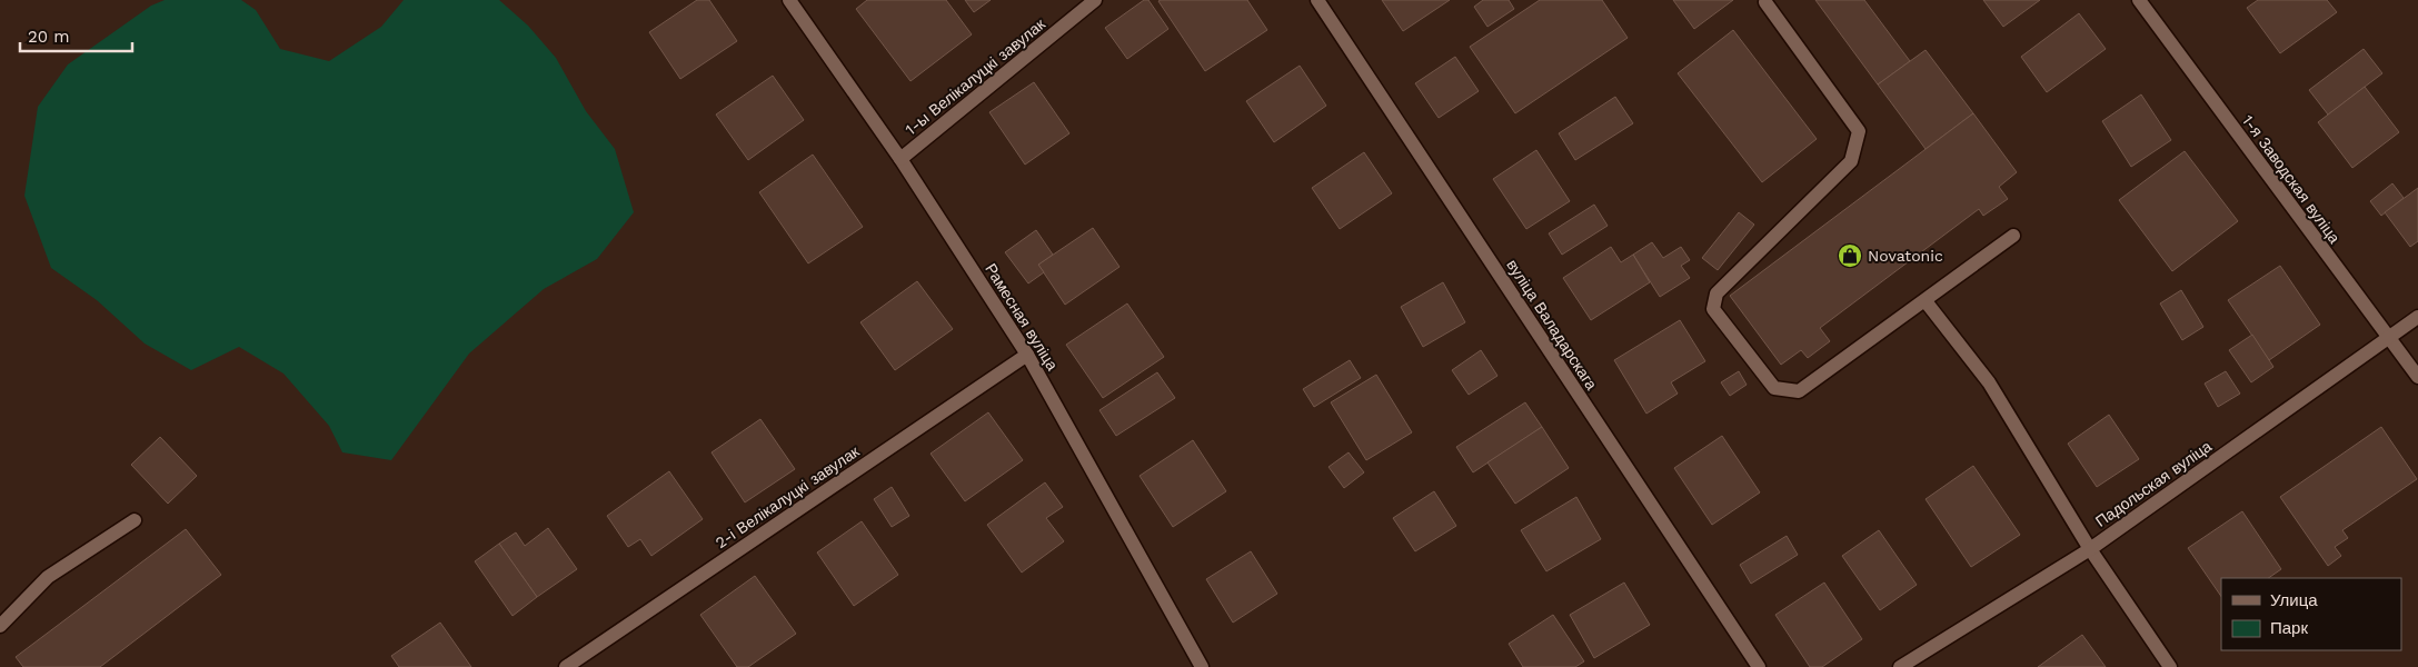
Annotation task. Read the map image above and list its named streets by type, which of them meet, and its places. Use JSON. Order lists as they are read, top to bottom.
{
  "streets": {
    "street": [
      "1-ы Велікалуцкі завулак",
      "1-я Заводская вуліца",
      "Рамесная вуліца",
      "вуліца Валадарскага",
      "Падольская вуліца",
      "2-і Велікалуцкі завулак"
    ]
  },
  "crossings": [
    ["1-ы Велікалуцкі завулак", "Рамесная вуліца"],
    ["1-я Заводская вуліца", "Падольская вуліца"],
    ["Рамесная вуліца", "2-і Велікалуцкі завулак"]
  ],
  "places": {
    "shop": ["Novatonic"]
  },
  "legend": ["Улица", "Парк"],
  "scale_bar": "20 m"
}
